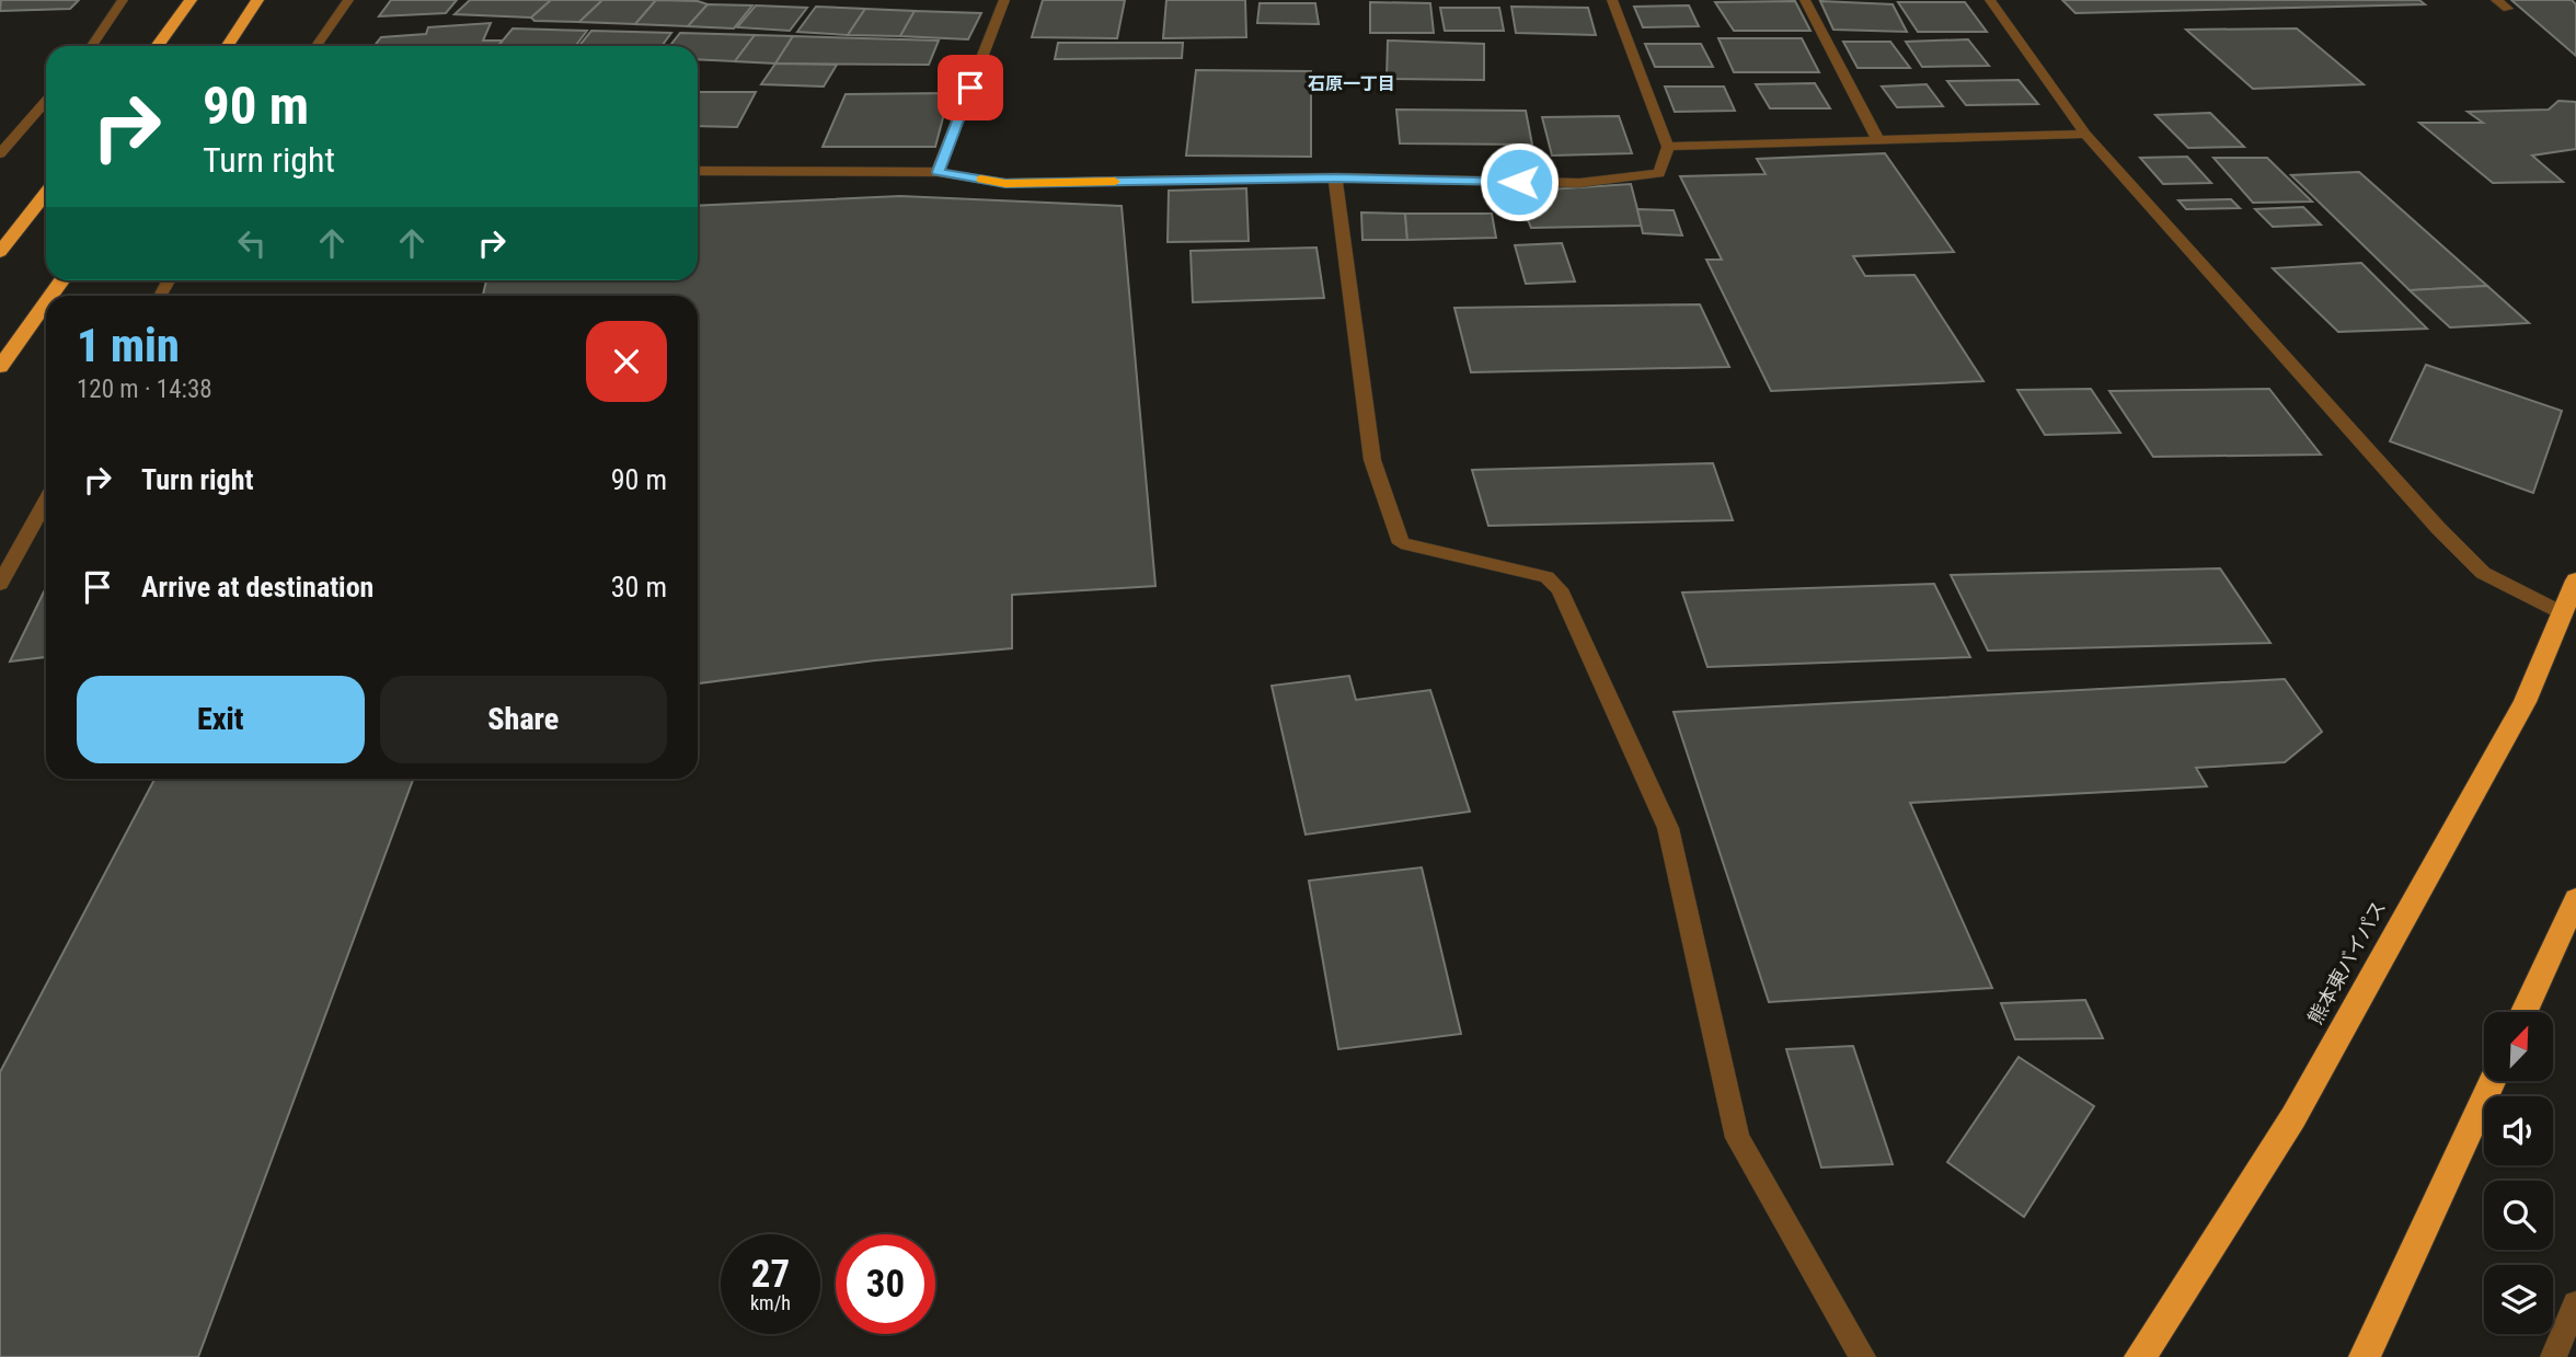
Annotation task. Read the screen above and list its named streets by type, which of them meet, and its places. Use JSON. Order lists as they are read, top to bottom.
{
  "streets": {
    "highway": ["熊本東バイパス"]
  },
  "districts": ["石原一丁目"],
  "north": "top right",
  "page": {
    "turn": ["90 m", "Turn right"],
    "heading": ["1 min", "120 m · 14:38"],
    "list": [
      {
        "name": "Turn right",
        "value": "90 m"
      },
      {
        "name": "Arrive at destination",
        "value": "30 m"
      }
    ],
    "buttons": ["Exit", "Share"],
    "speed": "27 km/h",
    "limit": "30"
  }
}
